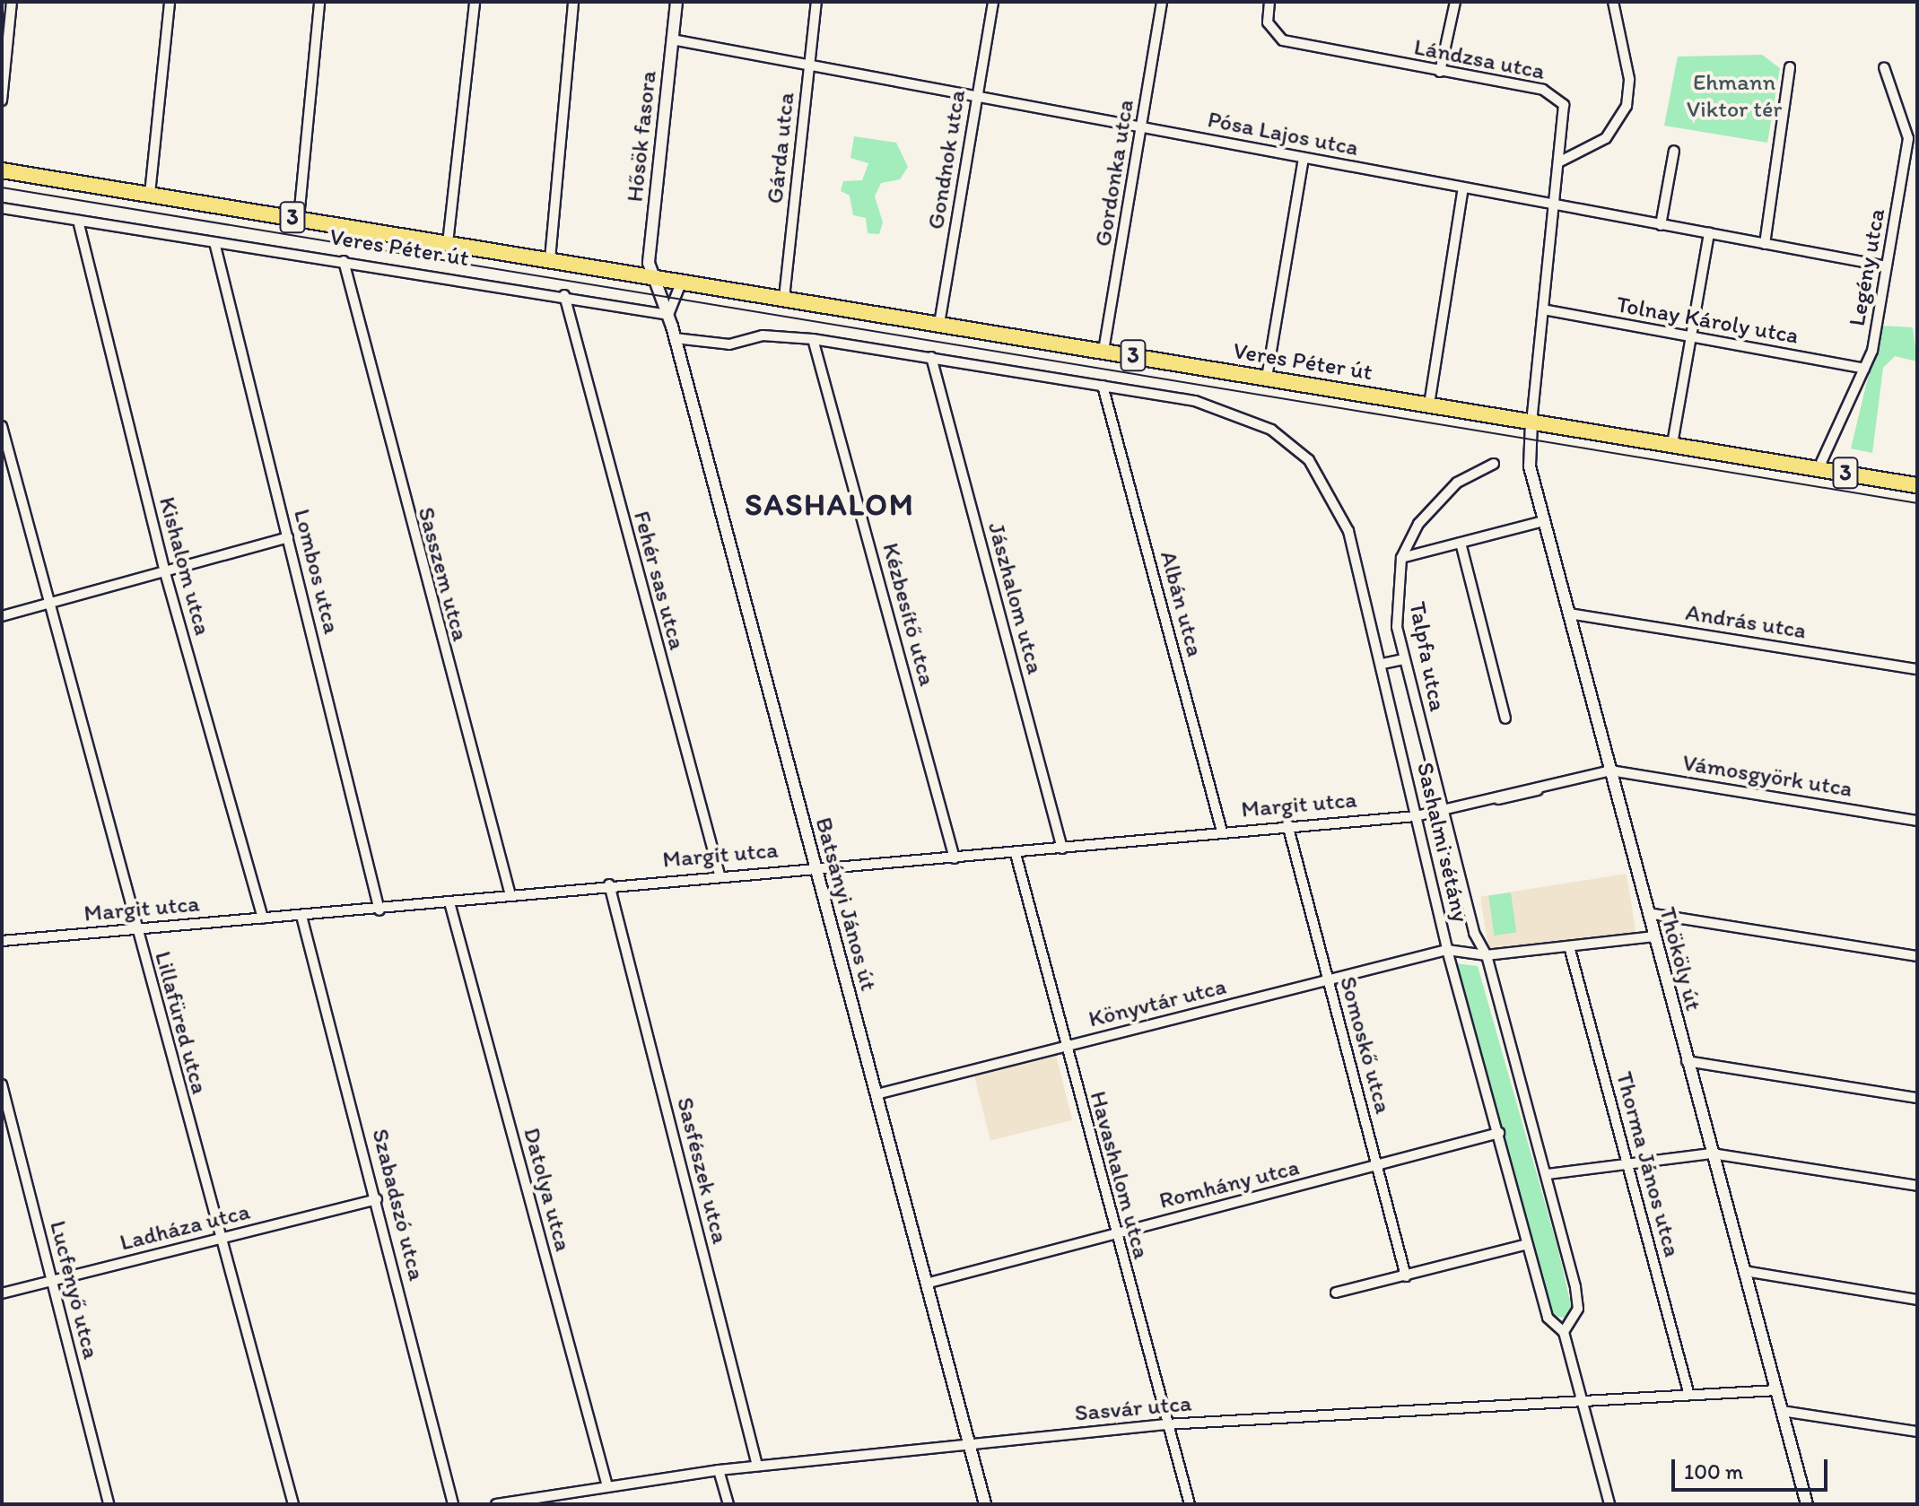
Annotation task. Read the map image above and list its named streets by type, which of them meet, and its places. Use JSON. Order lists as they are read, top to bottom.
{
  "streets": {
    "main road": ["3", "Veres Péter út"],
    "street": [
      "Lándzsa utca",
      "Pósa Lajos utca",
      "Hősök fasora",
      "Gárda utca",
      "Gondnok utca",
      "Gordonka utca",
      "Legény utca",
      "Tolnay Károly utca",
      "Kishalom utca",
      "Lombos utca",
      "Sasszem utca",
      "Fehér sas utca",
      "Jászhalom utca",
      "Albán utca",
      "Kézbesítő utca",
      "András utca",
      "Talpfa utca",
      "Vámosgyörk utca",
      "Margit utca",
      "Sashalmi sétány",
      "Batsányi János út",
      "Thököly út",
      "Könyvtár utca",
      "Lillafüred utca",
      "Somoskő utca",
      "Thorma János utca",
      "Sasfészek utca",
      "Havashalom utca",
      "Romhány utca",
      "Datolya utca",
      "Szabadszó utca",
      "Ladháza utca",
      "Lucfenyő utca",
      "Sasvár utca"
    ]
  },
  "crossings": [
    ["Lándzsa utca", "Pósa Lajos utca"],
    ["Lándzsa utca", "Veres Péter út"],
    ["Lándzsa utca", "Tolnay Károly utca"],
    ["Lándzsa utca", "Thököly út"],
    ["Pósa Lajos utca", "Hősök fasora"],
    ["Pósa Lajos utca", "Gárda utca"],
    ["Pósa Lajos utca", "Gondnok utca"],
    ["Pósa Lajos utca", "Gordonka utca"],
    ["Pósa Lajos utca", "Legény utca"],
    ["Hősök fasora", "Veres Péter út"],
    ["Hősök fasora", "Batsányi János út"],
    ["Gárda utca", "Veres Péter út"],
    ["Gondnok utca", "Veres Péter út"],
    ["Gordonka utca", "Veres Péter út"],
    ["Veres Péter út", "Legény utca"],
    ["Veres Péter út", "Kishalom utca"],
    ["Veres Péter út", "Lombos utca"],
    ["Veres Péter út", "Sasszem utca"],
    ["Veres Péter út", "Fehér sas utca"],
    ["Veres Péter út", "Batsányi János út"],
    ["Veres Péter út", "Thököly út"],
    ["Legény utca", "Tolnay Károly utca"],
    ["Kishalom utca", "Margit utca"],
    ["Lombos utca", "Margit utca"],
    ["Sasszem utca", "Margit utca"],
    ["Fehér sas utca", "Margit utca"],
    ["Jászhalom utca", "Margit utca"],
    ["Albán utca", "Margit utca"],
    ["Albán utca", "Sashalmi sétány"],
    ["Kézbesítő utca", "Margit utca"],
    ["András utca", "Thököly út"],
    ["Talpfa utca", "Margit utca"],
    ["Talpfa utca", "Sashalmi sétány"],
    ["Vámosgyörk utca", "Margit utca"],
    ["Vámosgyörk utca", "Thököly út"],
    ["Margit utca", "Sashalmi sétány"],
    ["Margit utca", "Batsányi János út"],
    ["Margit utca", "Thököly út"],
    ["Margit utca", "Lillafüred utca"],
    ["Margit utca", "Somoskő utca"],
    ["Margit utca", "Sasfészek utca"],
    ["Margit utca", "Havashalom utca"],
    ["Margit utca", "Datolya utca"],
    ["Margit utca", "Szabadszó utca"],
    ["Sashalmi sétány", "Könyvtár utca"],
    ["Sashalmi sétány", "Romhány utca"],
    ["Sashalmi sétány", "Sasvár utca"],
    ["Batsányi János út", "Könyvtár utca"],
    ["Batsányi János út", "Romhány utca"],
    ["Batsányi János út", "Sasvár utca"],
    ["Thököly út", "Sasvár utca"],
    ["Könyvtár utca", "Somoskő utca"],
    ["Könyvtár utca", "Havashalom utca"],
    ["Lillafüred utca", "Ladháza utca"],
    ["Somoskő utca", "Romhány utca"],
    ["Thorma János utca", "Sasvár utca"],
    ["Sasfészek utca", "Sasvár utca"],
    ["Havashalom utca", "Romhány utca"],
    ["Havashalom utca", "Sasvár utca"],
    ["Datolya utca", "Sasvár utca"],
    ["Szabadszó utca", "Ladháza utca"],
    ["Ladháza utca", "Lucfenyő utca"]
  ],
  "districts": ["SASHALOM"],
  "parks": ["Ehmann Viktor tér"],
  "scale_bar": "100 m"
}
